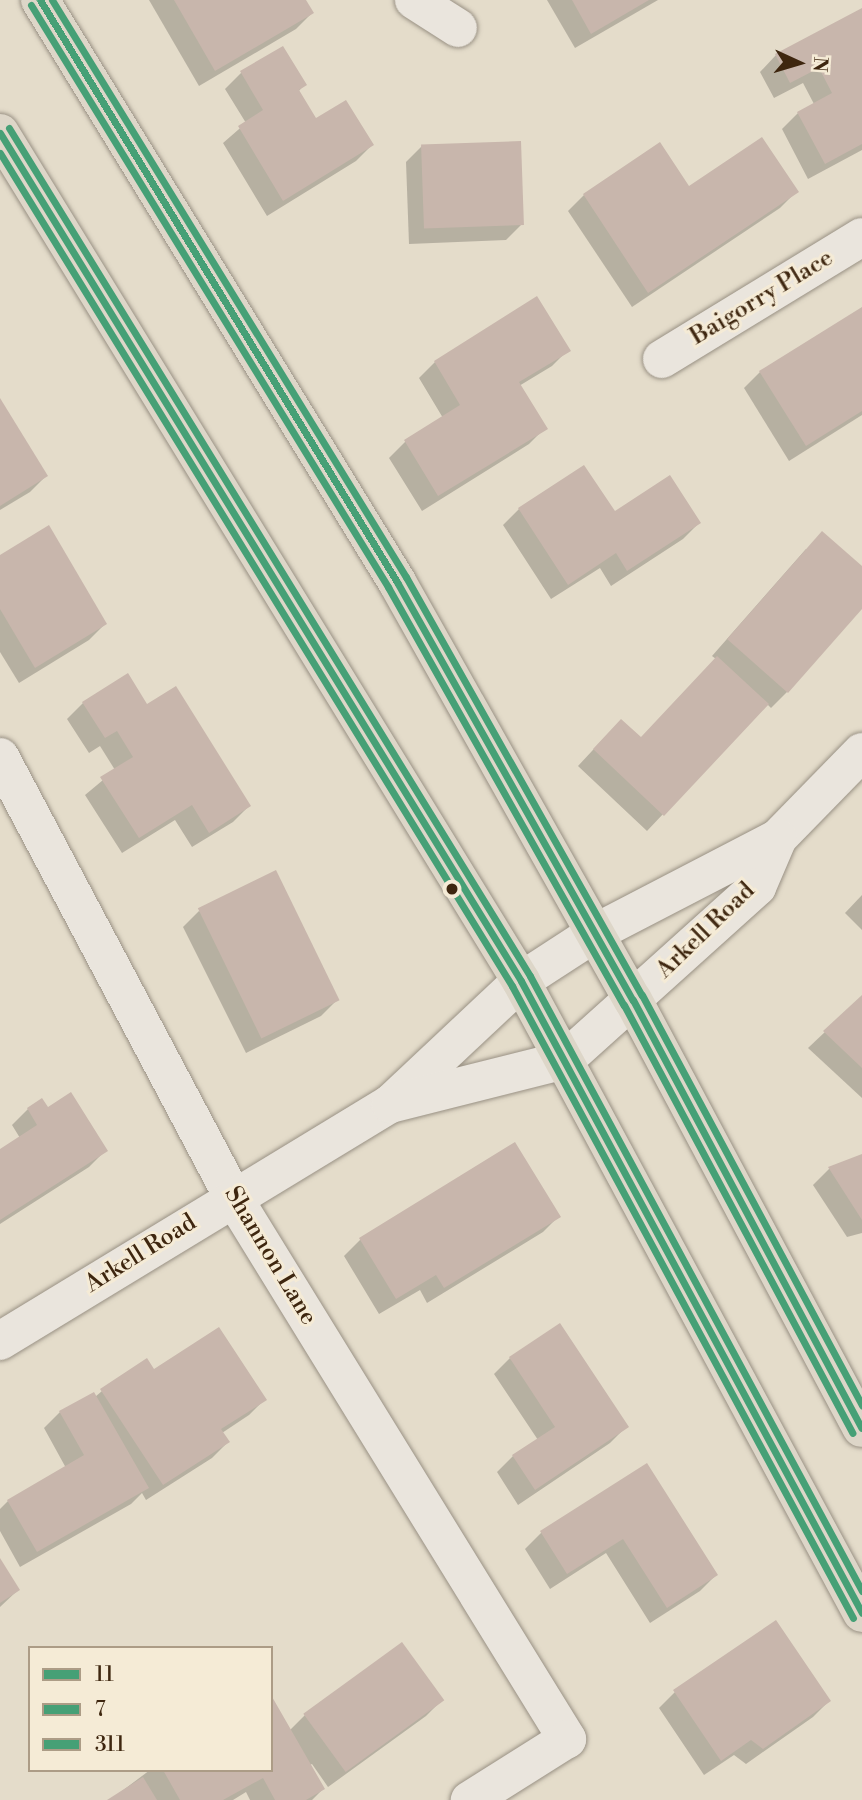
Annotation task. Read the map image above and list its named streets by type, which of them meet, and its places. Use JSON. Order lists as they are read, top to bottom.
{
  "streets": {
    "street": ["Baigorry Place", "Arkell Road", "Shannon Lane"]
  },
  "crossings": [
    ["Arkell Road", "Shannon Lane"]
  ],
  "lines": ["transit line 11", "transit line 311", "transit line 7"],
  "legend": ["11", "7", "311"],
  "north": "right"
}
